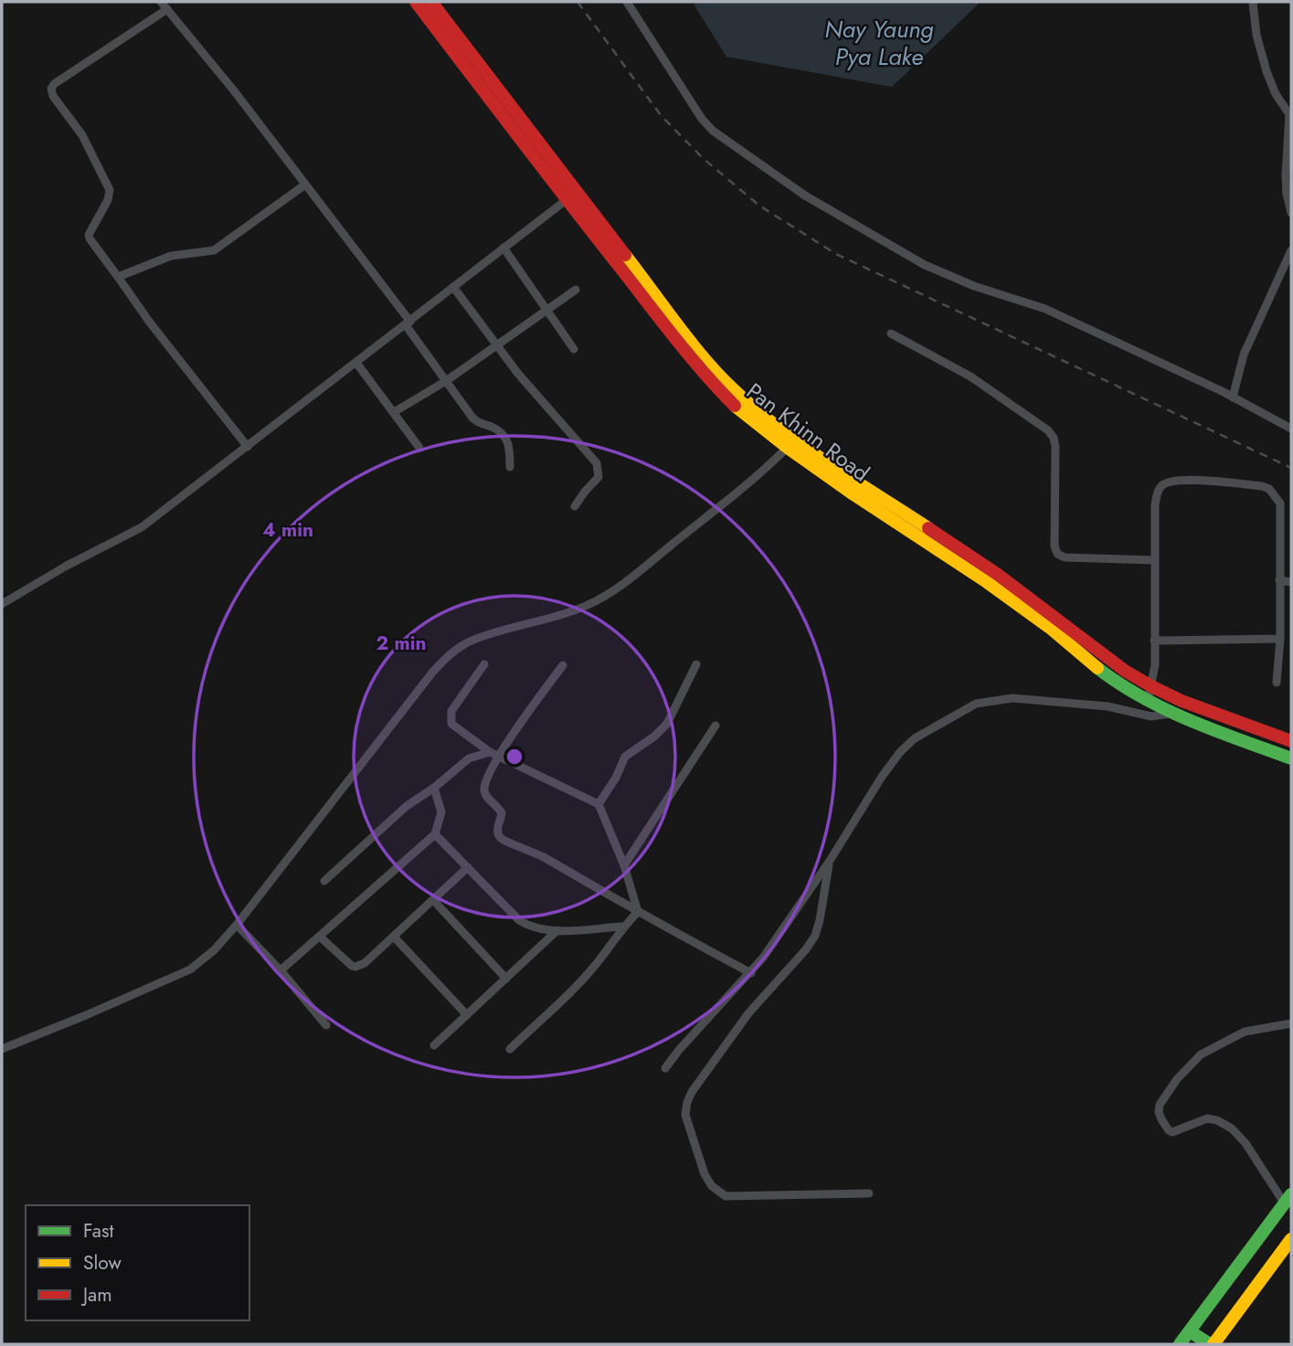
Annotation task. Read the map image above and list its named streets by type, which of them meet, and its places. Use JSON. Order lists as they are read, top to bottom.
{
  "streets": {
    "main road": ["Pan Khinn Road"]
  },
  "water": ["Nay Yaung Pya Lake"],
  "legend": ["Fast", "Slow", "Jam"],
  "rings": ["4 min", "2 min"]
}
